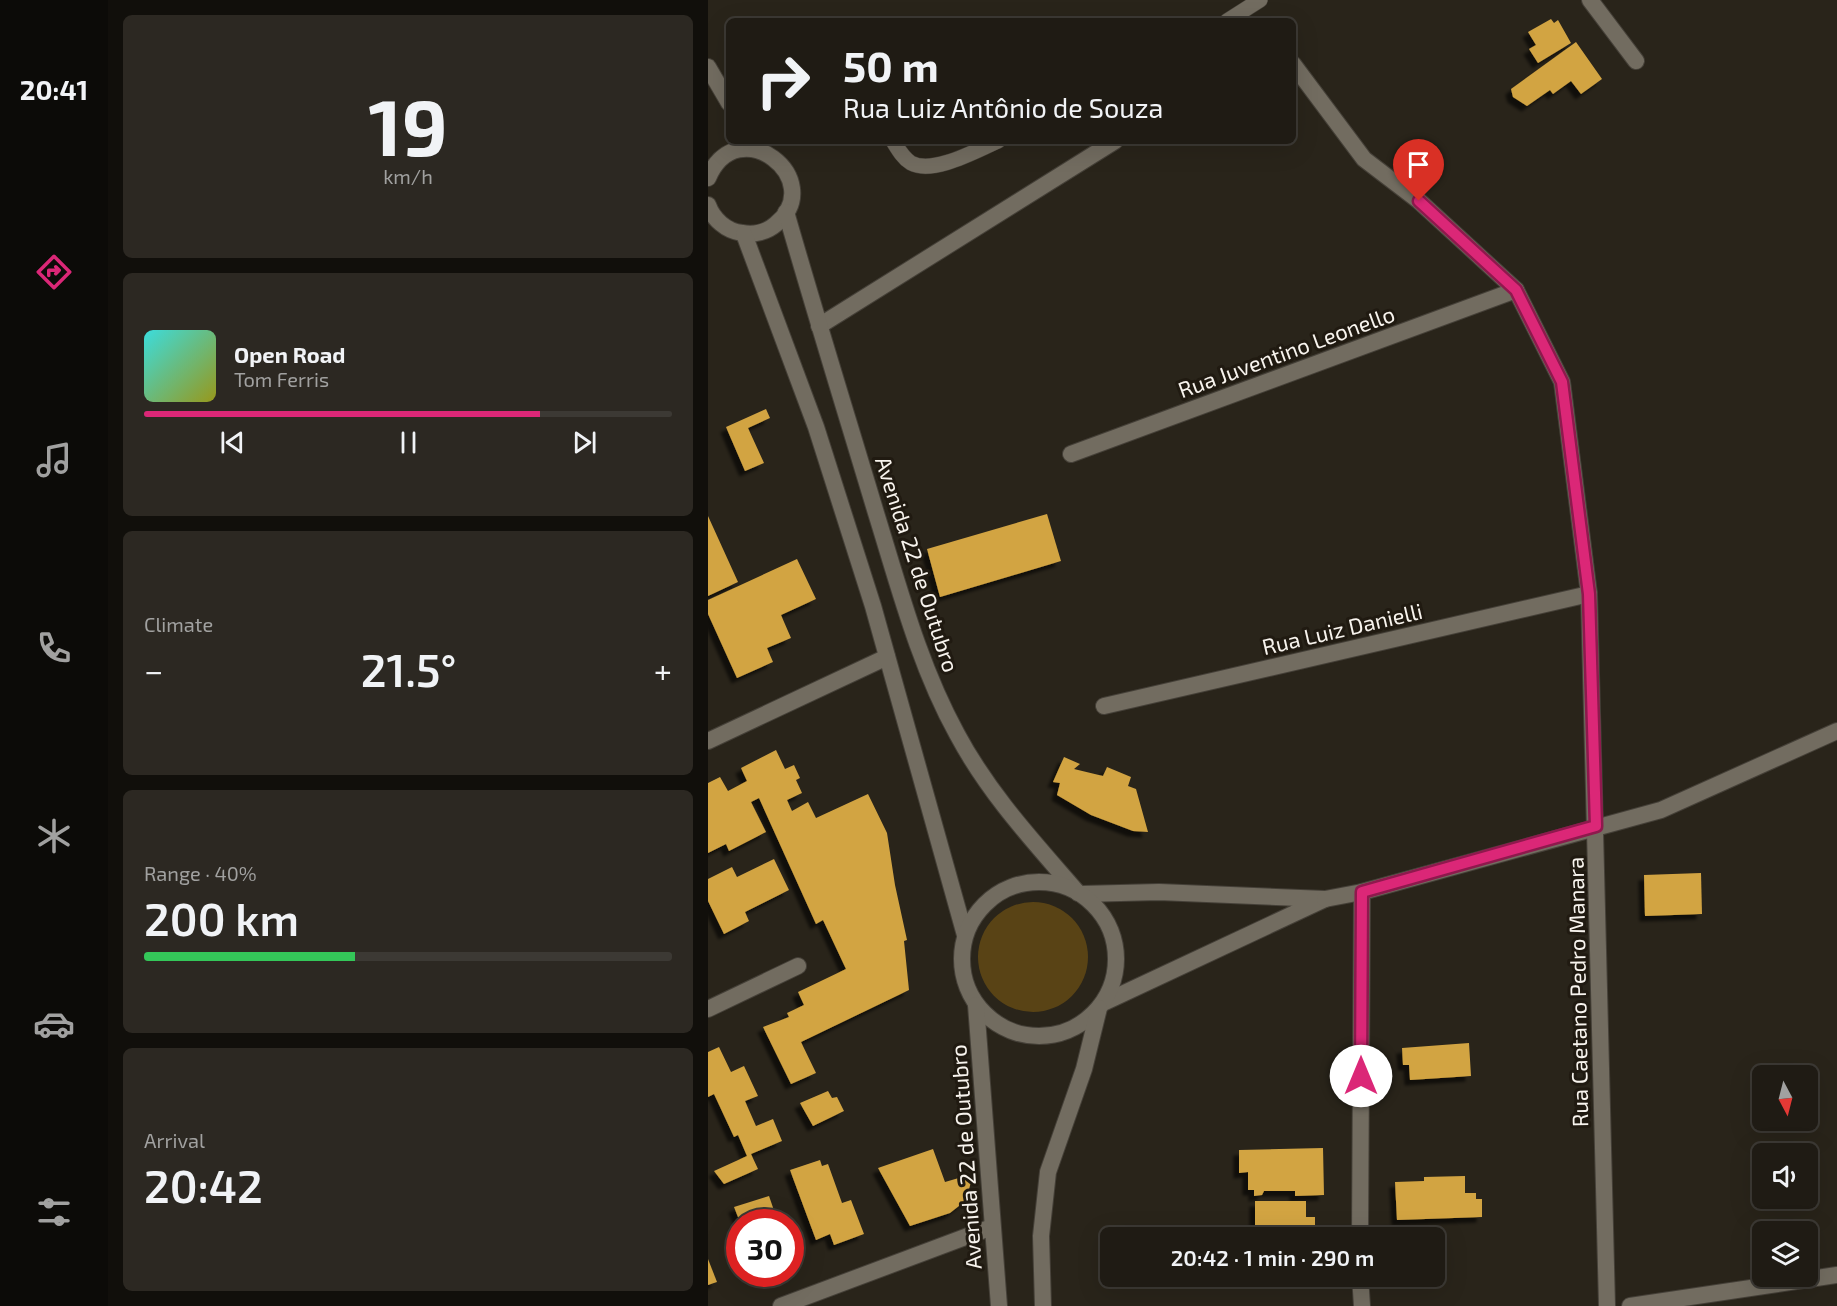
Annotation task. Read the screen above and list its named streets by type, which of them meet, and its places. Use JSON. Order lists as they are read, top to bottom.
{
  "streets": {
    "street": [
      "Rua Juventino Leonello",
      "Avenida 22 de Outubro",
      "Rua Luiz Danielli",
      "Rua Caetano Pedro Manara"
    ]
  },
  "crossings": [
    ["Rua Juventino Leonello", "Rua Caetano Pedro Manara"],
    ["Rua Luiz Danielli", "Rua Caetano Pedro Manara"]
  ],
  "north": "bottom",
  "page": {
    "tabs": "20:41",
    "tile": [
      ["19", "km/h"],
      "Climate",
      ["Range · 40%", "200 km"],
      ["Arrival", "20:42"]
    ],
    "turn": ["50 m", "Rua Luiz Antônio de Souza"],
    "song": ["Open Road", "Tom Ferris"],
    "heat": ["−", "21.5°", "+"],
    "limit": "30",
    "trip": "20:42 · 1 min · 290 m"
  }
}
